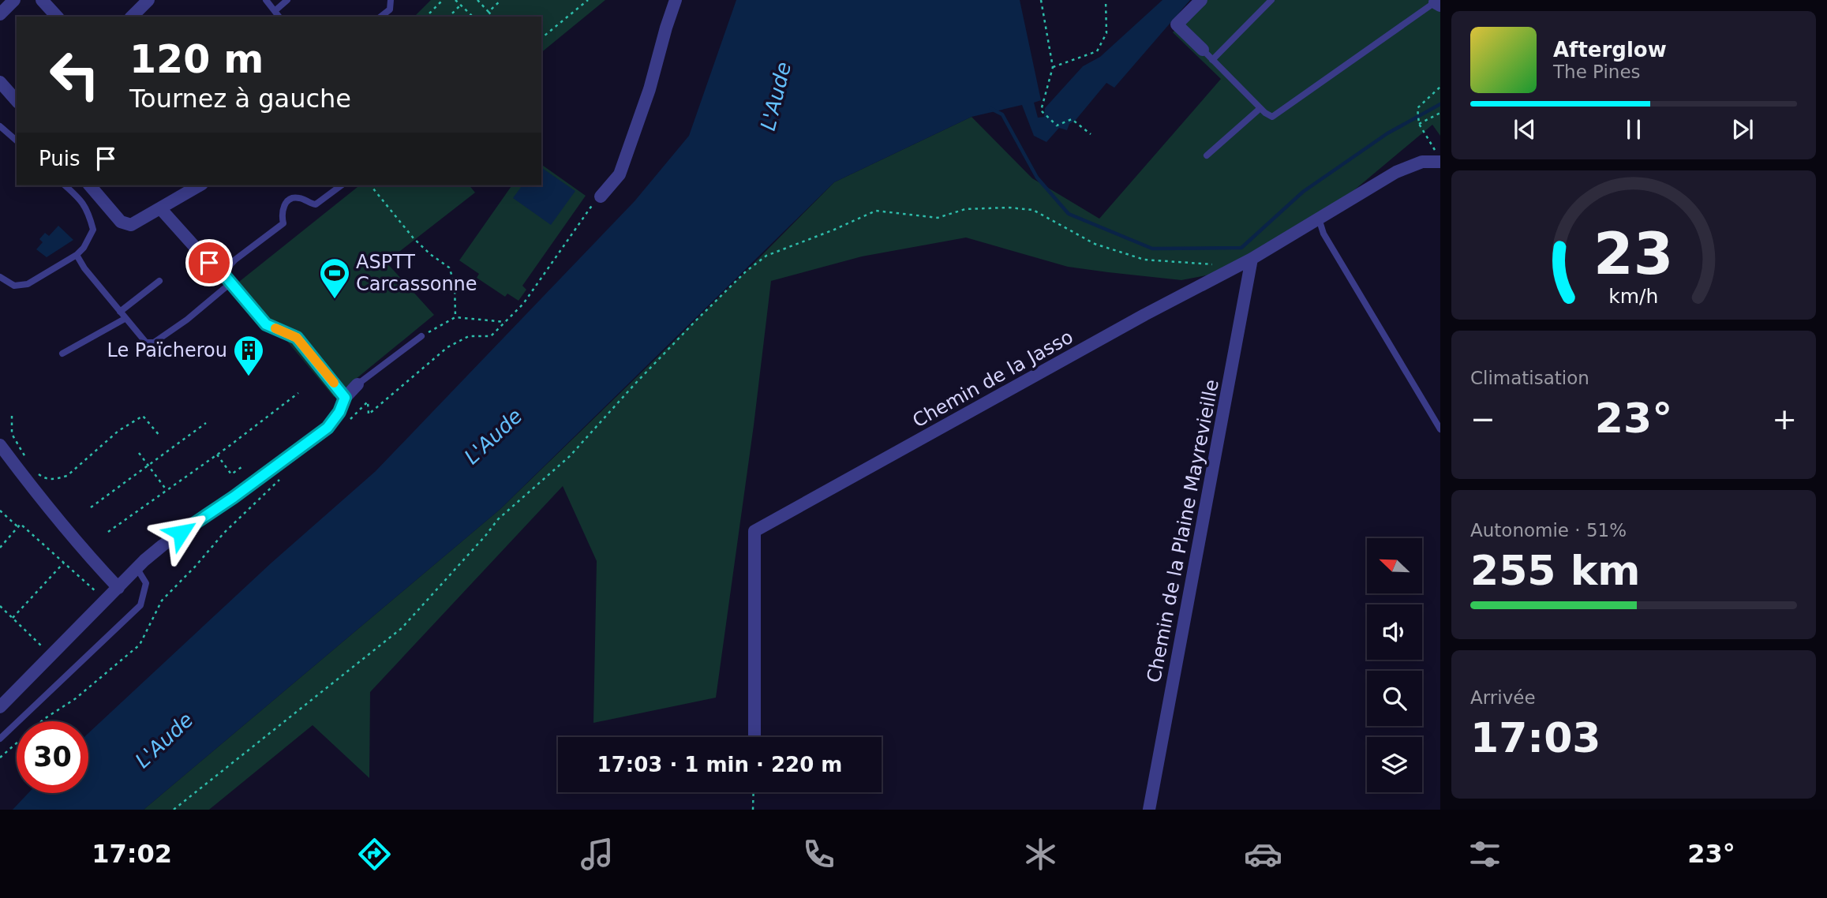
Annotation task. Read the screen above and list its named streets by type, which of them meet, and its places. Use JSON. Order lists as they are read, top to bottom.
{
  "streets": {
    "street": ["Chemin de la Jasso", "Chemin de la Plaine Mayrevieille"]
  },
  "crossings": [
    ["Chemin de la Jasso", "Chemin de la Plaine Mayrevieille"]
  ],
  "water": ["L'Aude"],
  "places": {
    "sports": ["ASPTT Carcassonne"],
    "building": ["Le Païcherou"]
  },
  "north": "top left",
  "page": {
    "turn": ["120 m", "Tournez à gauche"],
    "song": ["Afterglow", "The Pines"],
    "then": "Puis",
    "tile": [
      "Climatisation",
      ["Autonomie · 51%", "255 km"],
      ["Arrivée", "17:03"]
    ],
    "heat": ["−", "23°", "+"],
    "limit": "30",
    "trip": "17:03 · 1 min · 220 m",
    "tabs": ["17:02", "23°"],
    "gauge": ["23", "km/h"]
  }
}
